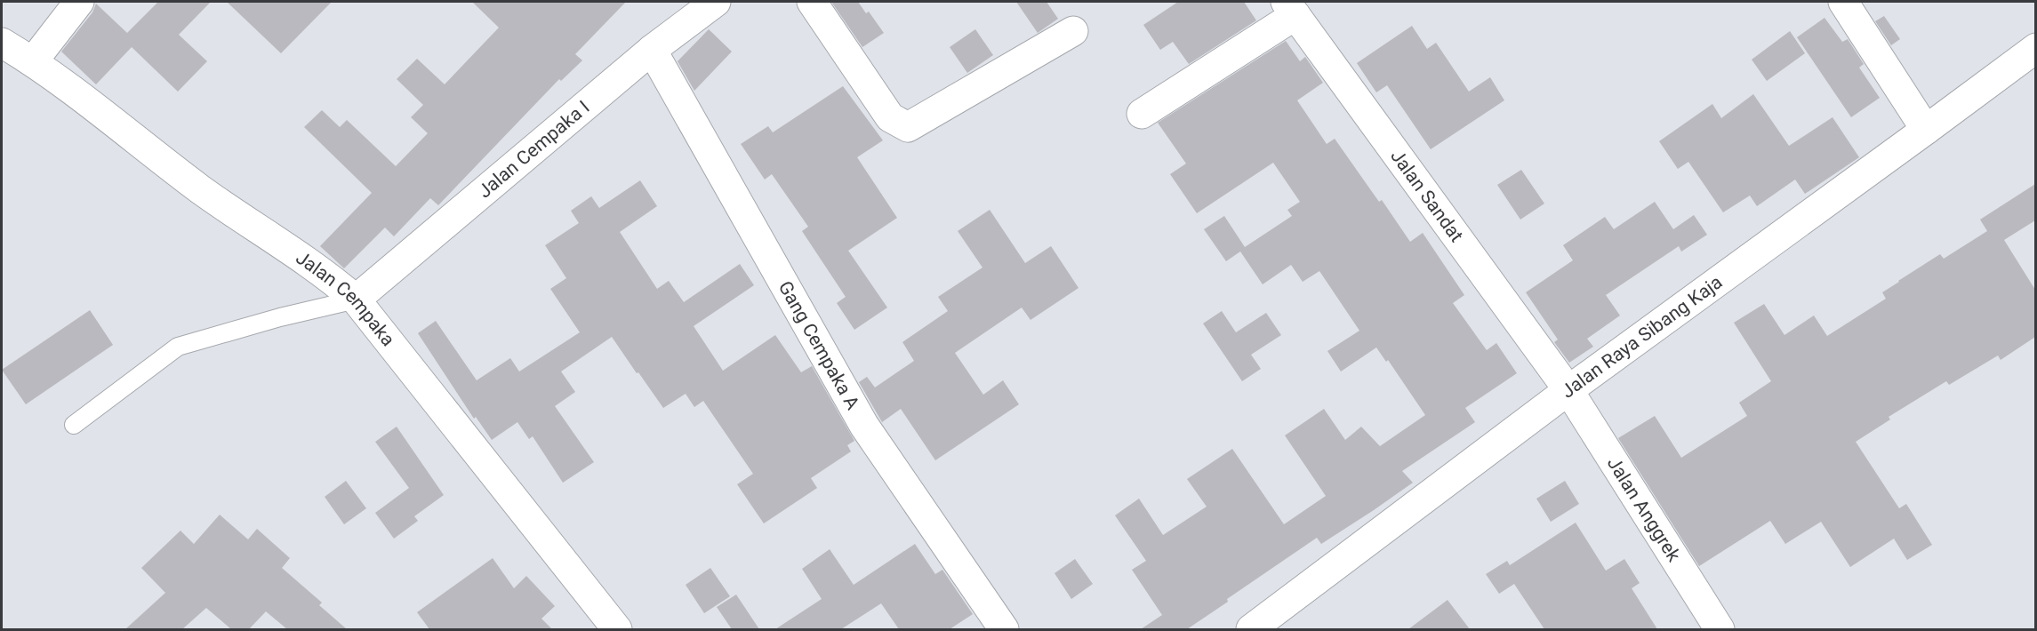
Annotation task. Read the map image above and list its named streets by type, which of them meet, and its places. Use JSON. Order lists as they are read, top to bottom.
{
  "streets": {
    "street": [
      "Jalan Cempaka I",
      "Jalan Sandat",
      "Jalan Cempaka",
      "Jalan Raya Sibang Kaja",
      "Gang Cempaka A",
      "Jalan Anggrek"
    ]
  },
  "crossings": [
    ["Jalan Cempaka I", "Jalan Cempaka"],
    ["Jalan Cempaka I", "Gang Cempaka A"],
    ["Jalan Sandat", "Jalan Raya Sibang Kaja"],
    ["Jalan Sandat", "Jalan Anggrek"],
    ["Jalan Raya Sibang Kaja", "Jalan Anggrek"]
  ]
}
